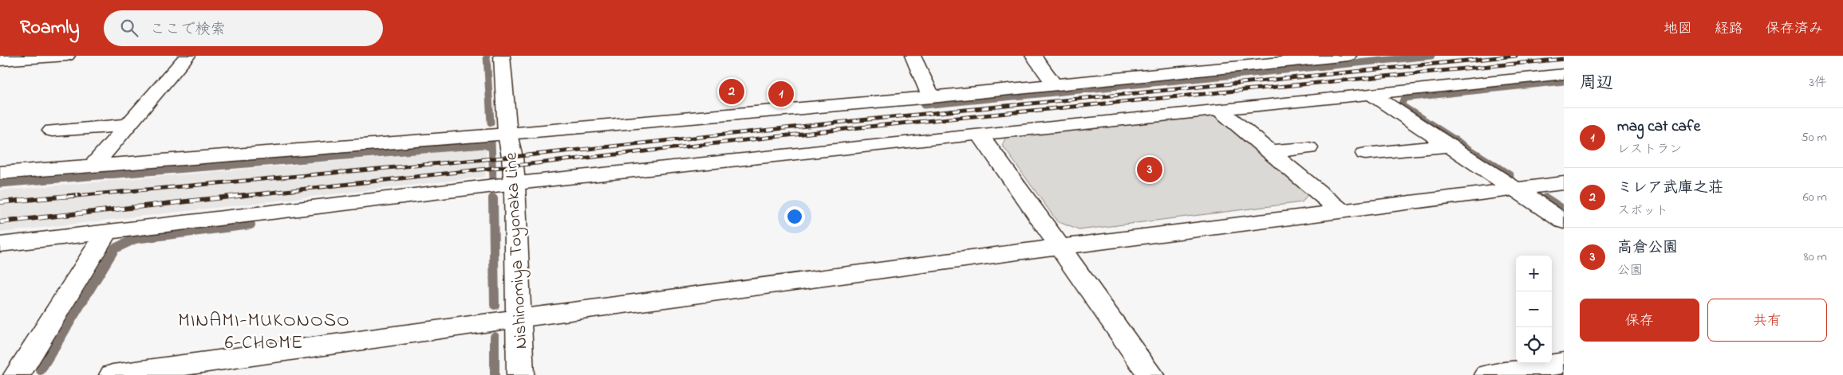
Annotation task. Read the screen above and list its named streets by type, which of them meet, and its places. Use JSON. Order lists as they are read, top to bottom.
{
  "streets": {
    "street": ["Nishinomiya Toyonaka Line"]
  },
  "districts": ["MINAMI-MUKONOSO 6-CHOME"],
  "page": {
    "header": "Roamly",
    "search": "ここで検索",
    "nav": ["地図", "経路", "保存済み"],
    "heading": ["周辺", "3件"],
    "pins": ["2", "1", "3"],
    "list": [
      {
        "mark": "1",
        "name": "mag cat cafe",
        "note": "レストラン",
        "value": "50 m"
      },
      {
        "mark": "2",
        "name": "ミレア武庫之荘",
        "note": "スポット",
        "value": "60 m"
      },
      {
        "mark": "3",
        "name": "高倉公園",
        "note": "公園",
        "value": "80 m"
      }
    ],
    "map_buttons": ["+", "−"],
    "buttons": ["保存", "共有"]
  }
}
